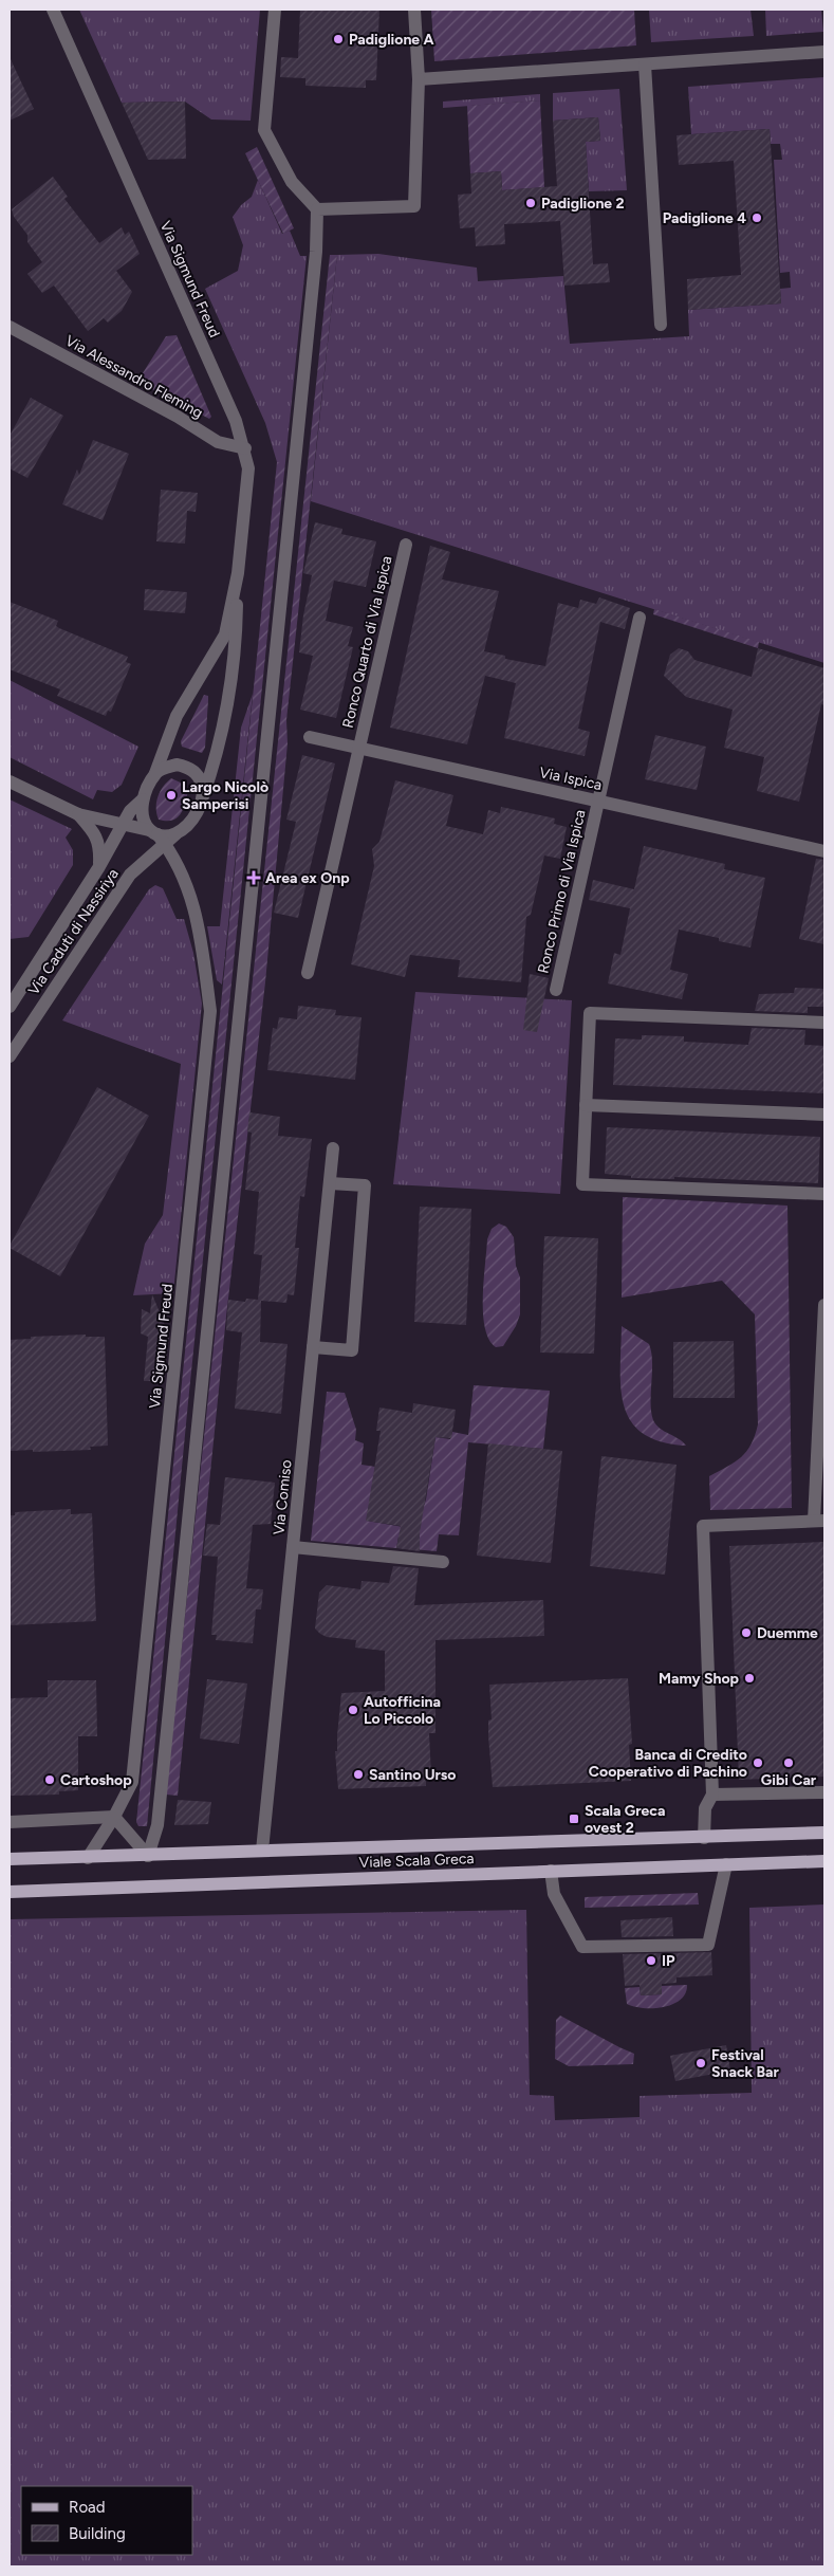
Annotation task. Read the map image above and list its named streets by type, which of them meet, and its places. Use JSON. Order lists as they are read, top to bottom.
{
  "streets": {
    "main road": ["Viale Scala Greca"],
    "street": [
      "Via Sigmund Freud",
      "Via Alessandro Fleming",
      "Ronco Quarto di Via Ispica",
      "Via Ispica",
      "Ronco Primo di Via Ispica",
      "Via Caduti di Nassiriya",
      "Via Comiso"
    ]
  },
  "crossings": [
    ["Via Sigmund Freud", "Via Alessandro Fleming"],
    ["Via Sigmund Freud", "Via Caduti di Nassiriya"],
    ["Via Sigmund Freud", "Viale Scala Greca"],
    ["Ronco Quarto di Via Ispica", "Via Ispica"],
    ["Via Ispica", "Ronco Primo di Via Ispica"],
    ["Via Comiso", "Viale Scala Greca"]
  ],
  "places": {
    "other": [
      "Padiglione A",
      "Padiglione 2",
      "Padiglione 4",
      "Largo Nicolò Samperisi",
      "Duemme",
      "Mamy Shop",
      "Autofficina Lo Piccolo",
      "Banca di Credito Cooperativo di Pachino",
      "Gibi Car",
      "Santino Urso",
      "Cartoshop",
      "IP",
      "Festival Snack Bar"
    ],
    "health": ["Area ex Onp"],
    "transit": ["Scala Greca ovest 2"]
  },
  "legend": ["Road", "Building"]
}
